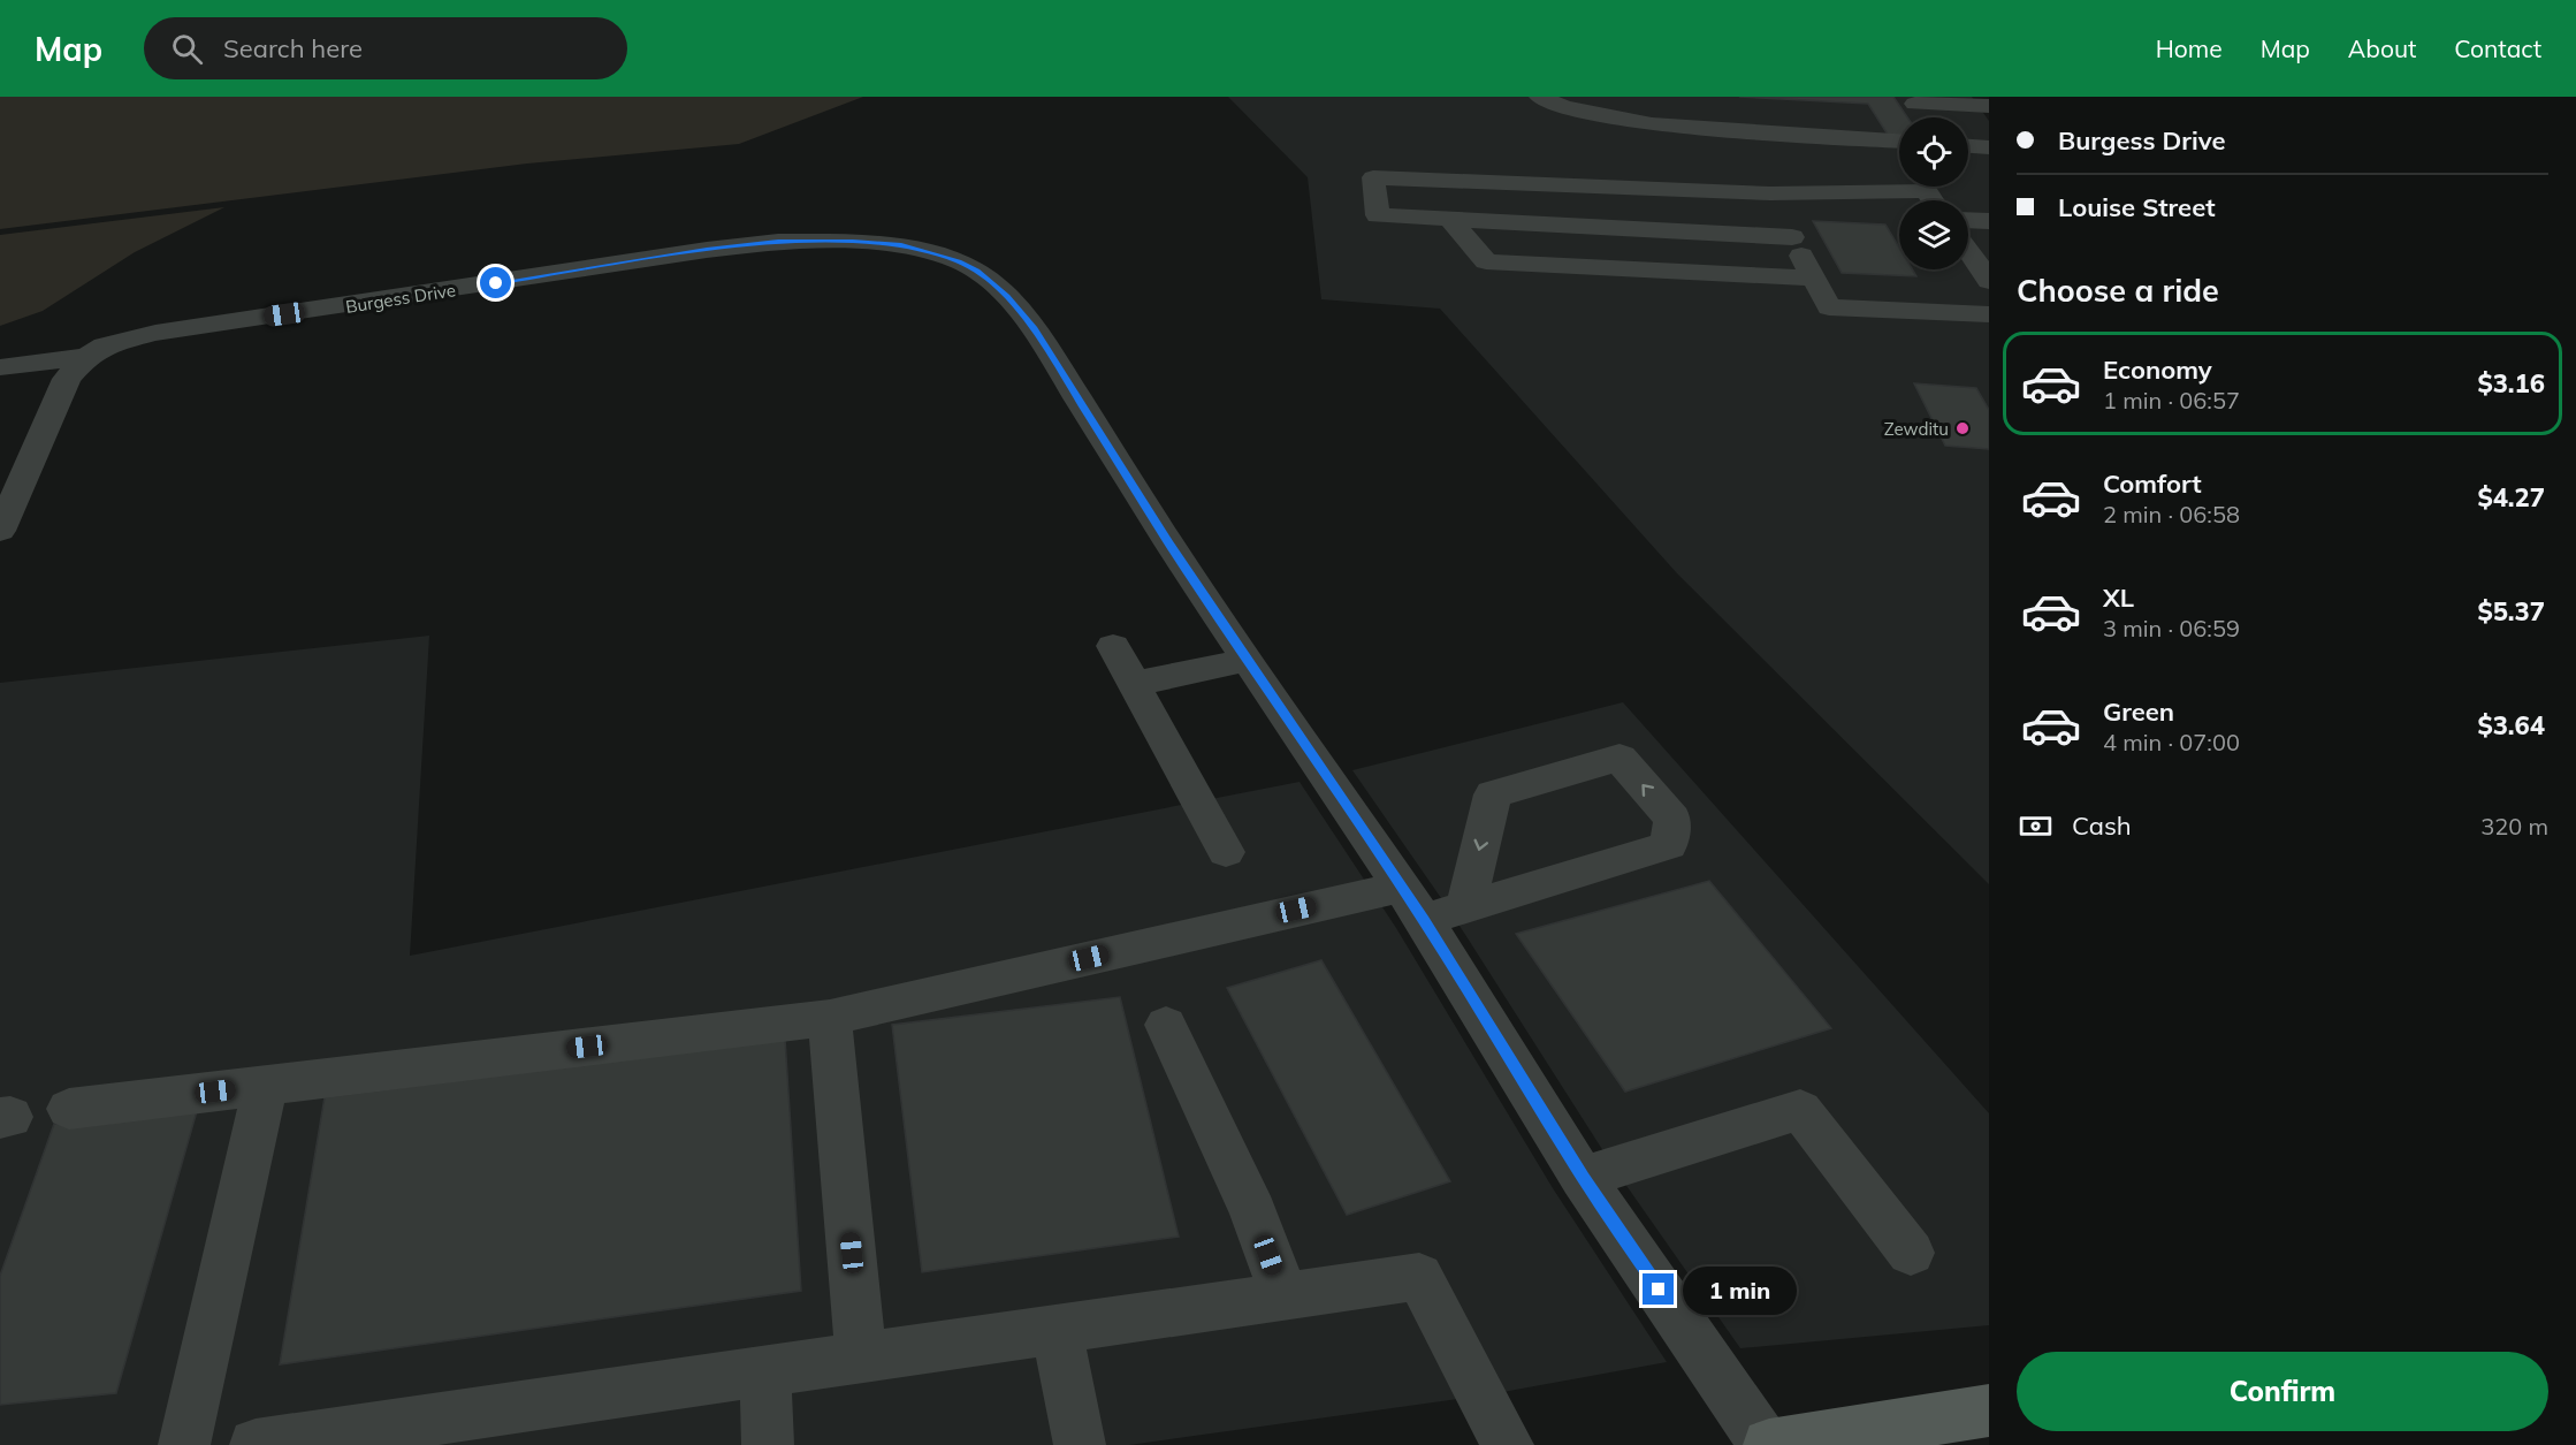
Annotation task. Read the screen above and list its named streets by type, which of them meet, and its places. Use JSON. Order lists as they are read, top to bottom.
{
  "streets": {
    "street": ["Burgess Drive"]
  },
  "places": ["Zewditu"],
  "page": {
    "header": "Map",
    "search": "Search here",
    "nav": [
      "Home",
      "Map",
      "About",
      "Contact"
    ],
    "banner": ["Burgess Drive", "Louise Street"],
    "heading": "Choose a ride",
    "list": [
      {
        "name": "Economy",
        "note": "1 min · 06:57",
        "value": "$3.16"
      },
      {
        "name": "Comfort",
        "note": "2 min · 06:58",
        "value": "$4.27"
      },
      {
        "name": "XL",
        "note": "3 min · 06:59",
        "value": "$5.37"
      },
      {
        "name": "Green",
        "note": "4 min · 07:00",
        "value": "$3.64"
      }
    ],
    "pay": ["Cash", "320 m"],
    "bubble": "1 min",
    "buttons": "Confirm"
  }
}
